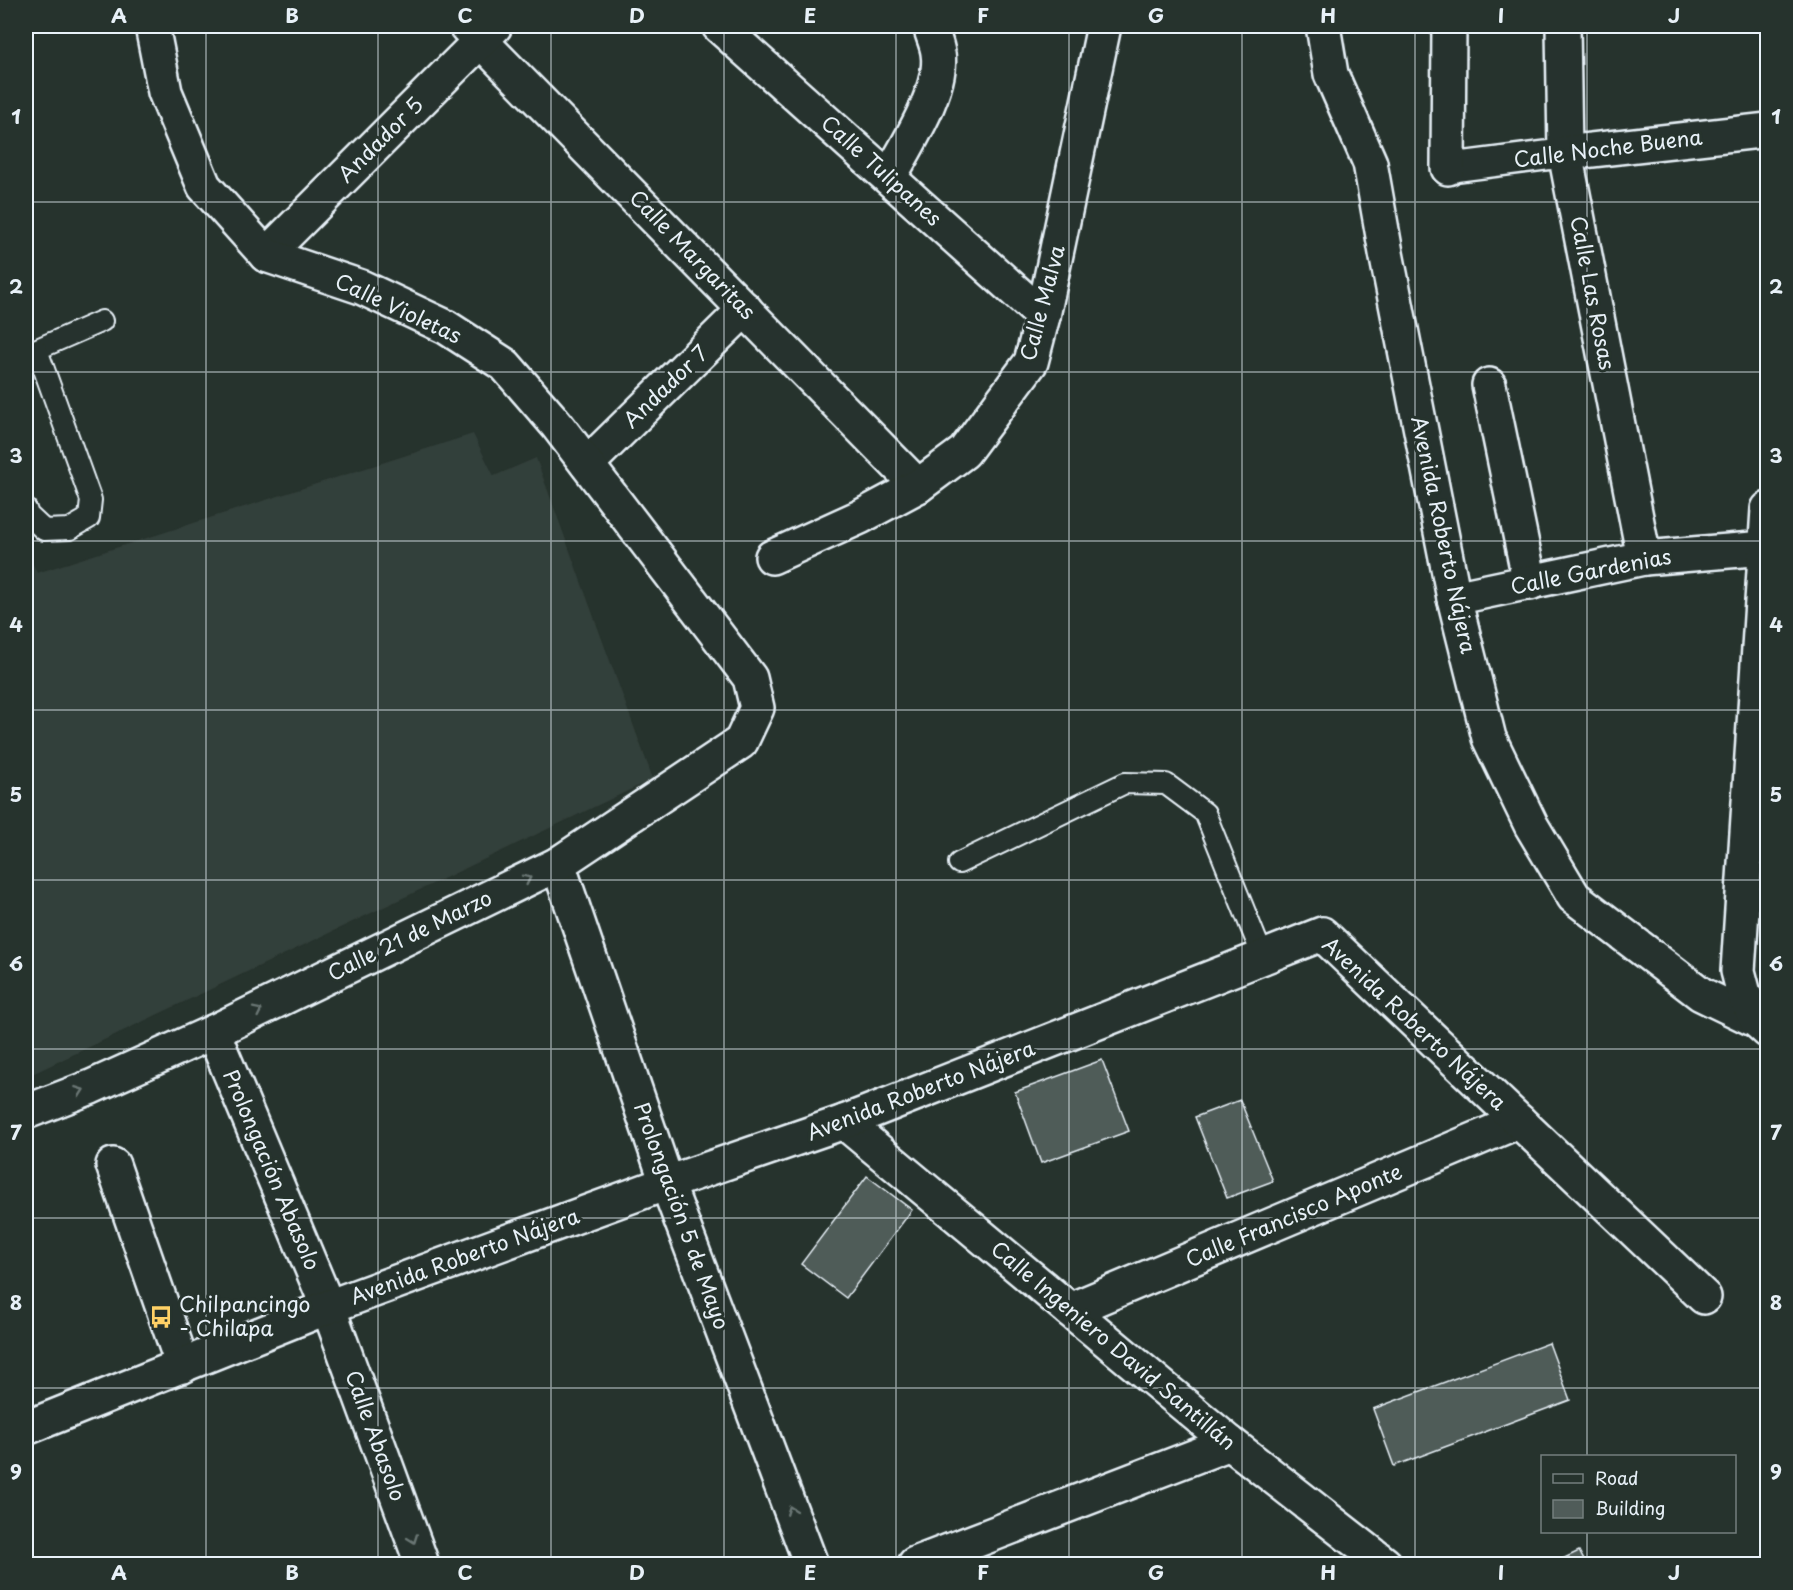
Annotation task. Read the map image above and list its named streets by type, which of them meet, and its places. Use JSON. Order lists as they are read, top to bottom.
{
  "streets": {
    "street": [
      "Andador 5",
      "Calle Noche Buena",
      "Calle Tulipanes",
      "Calle Margaritas",
      "Calle Las Rosas",
      "Calle Malva",
      "Calle Violetas",
      "Andador 7",
      "Avenida Roberto Nájera",
      "Calle Gardenias",
      "Calle 21 de Marzo",
      "Prolongación Abasolo",
      "Prolongación 5 de Mayo",
      "Calle Francisco Aponte",
      "Calle Ingeniero David Santillán",
      "Calle Abasolo"
    ]
  },
  "crossings": [
    ["Andador 5", "Calle Margaritas"],
    ["Andador 5", "Calle Violetas"],
    ["Calle Noche Buena", "Calle Las Rosas"],
    ["Calle Tulipanes", "Calle Malva"],
    ["Calle Margaritas", "Calle Malva"],
    ["Calle Margaritas", "Andador 7"],
    ["Calle Las Rosas", "Calle Gardenias"],
    ["Calle Violetas", "Andador 7"],
    ["Calle Violetas", "Calle 21 de Marzo"],
    ["Avenida Roberto Nájera", "Calle Gardenias"],
    ["Avenida Roberto Nájera", "Prolongación Abasolo"],
    ["Avenida Roberto Nájera", "Prolongación 5 de Mayo"],
    ["Avenida Roberto Nájera", "Calle Francisco Aponte"],
    ["Avenida Roberto Nájera", "Calle Ingeniero David Santillán"],
    ["Avenida Roberto Nájera", "Calle Abasolo"],
    ["Calle 21 de Marzo", "Prolongación Abasolo"],
    ["Calle 21 de Marzo", "Prolongación 5 de Mayo"],
    ["Prolongación Abasolo", "Calle Abasolo"],
    ["Calle Francisco Aponte", "Calle Ingeniero David Santillán"]
  ],
  "one_way": ["Calle 21 de Marzo", "Prolongación 5 de Mayo", "Calle Abasolo"],
  "places": {
    "bus stop": ["Chilpancingo - Chilapa"]
  },
  "legend": ["Road", "Building"],
  "grid": {
    "columns": [
      "A",
      "B",
      "C",
      "D",
      "E",
      "F",
      "G",
      "H",
      "I",
      "J"
    ],
    "rows": [
      "1",
      "2",
      "3",
      "4",
      "5",
      "6",
      "7",
      "8",
      "9"
    ]
  }
}
